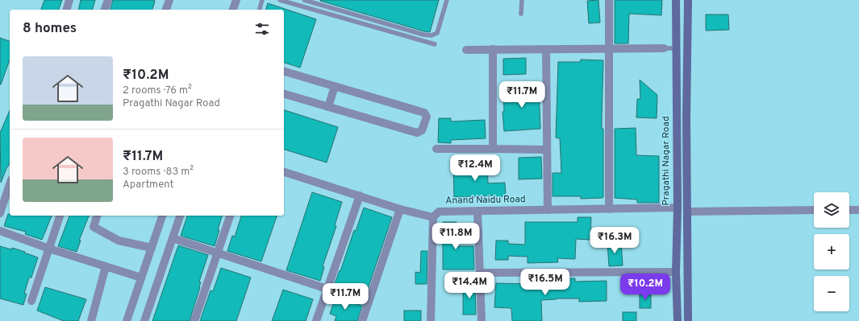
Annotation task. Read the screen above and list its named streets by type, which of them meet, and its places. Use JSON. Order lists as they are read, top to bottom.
{
  "streets": {
    "main road": ["Pragathi Nagar Road"],
    "street": ["Anand Naidu Road"]
  },
  "crossings": [
    ["Pragathi Nagar Road", "Anand Naidu Road"]
  ],
  "page": {
    "heading": "8 homes",
    "list": [
      {
        "name": "₹10.2M",
        "note": "2 rooms · 76 m² · Pragathi Nagar Road"
      },
      {
        "name": "₹11.7M",
        "note": "3 rooms · 83 m² · Apartment"
      }
    ],
    "price": [
      "₹11.7M",
      "₹12.4M",
      "₹11.8M",
      "₹16.3M",
      "₹16.5M",
      "₹14.4M",
      "₹10.2M",
      "₹11.7M"
    ],
    "map_buttons": ["+", "−"]
  }
}
